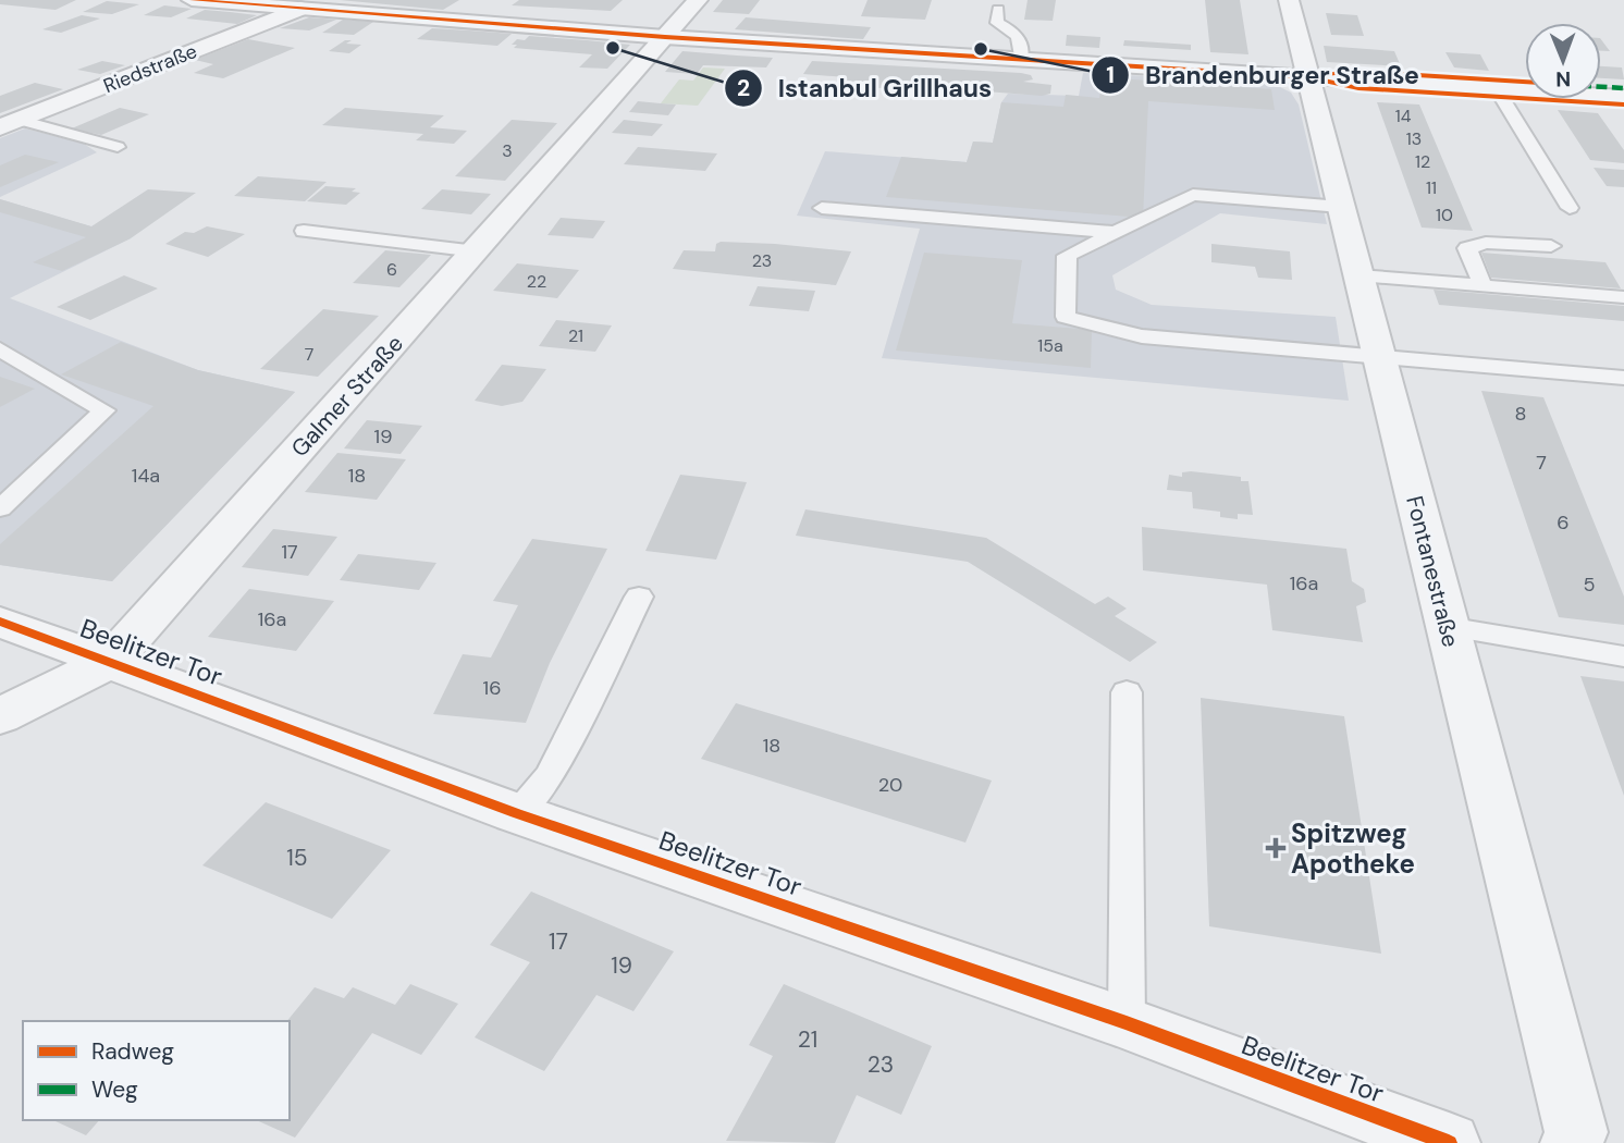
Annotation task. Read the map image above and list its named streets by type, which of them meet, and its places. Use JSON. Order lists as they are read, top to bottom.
{
  "streets": {
    "street": [
      "Riedstraße",
      "Galmer Straße",
      "Fontanestraße",
      "Beelitzer Tor"
    ]
  },
  "crossings": [
    ["Galmer Straße", "Beelitzer Tor"]
  ],
  "places": {
    "other": ["Istanbul Grillhaus", "Brandenburger Straße"],
    "health": ["Spitzweg Apotheke"]
  },
  "house_numbers": [
    "14",
    "13",
    "3",
    "12",
    "11",
    "10",
    "23",
    "6",
    "22",
    "21",
    "15a",
    "7",
    "8",
    "19",
    "7",
    "14a",
    "18",
    "6",
    "17",
    "16a",
    "5",
    "16a",
    "16",
    "18",
    "20",
    "15",
    "17",
    "19",
    "21",
    "23"
  ],
  "legend": ["Radweg", "Weg"],
  "north": "bottom"
}
